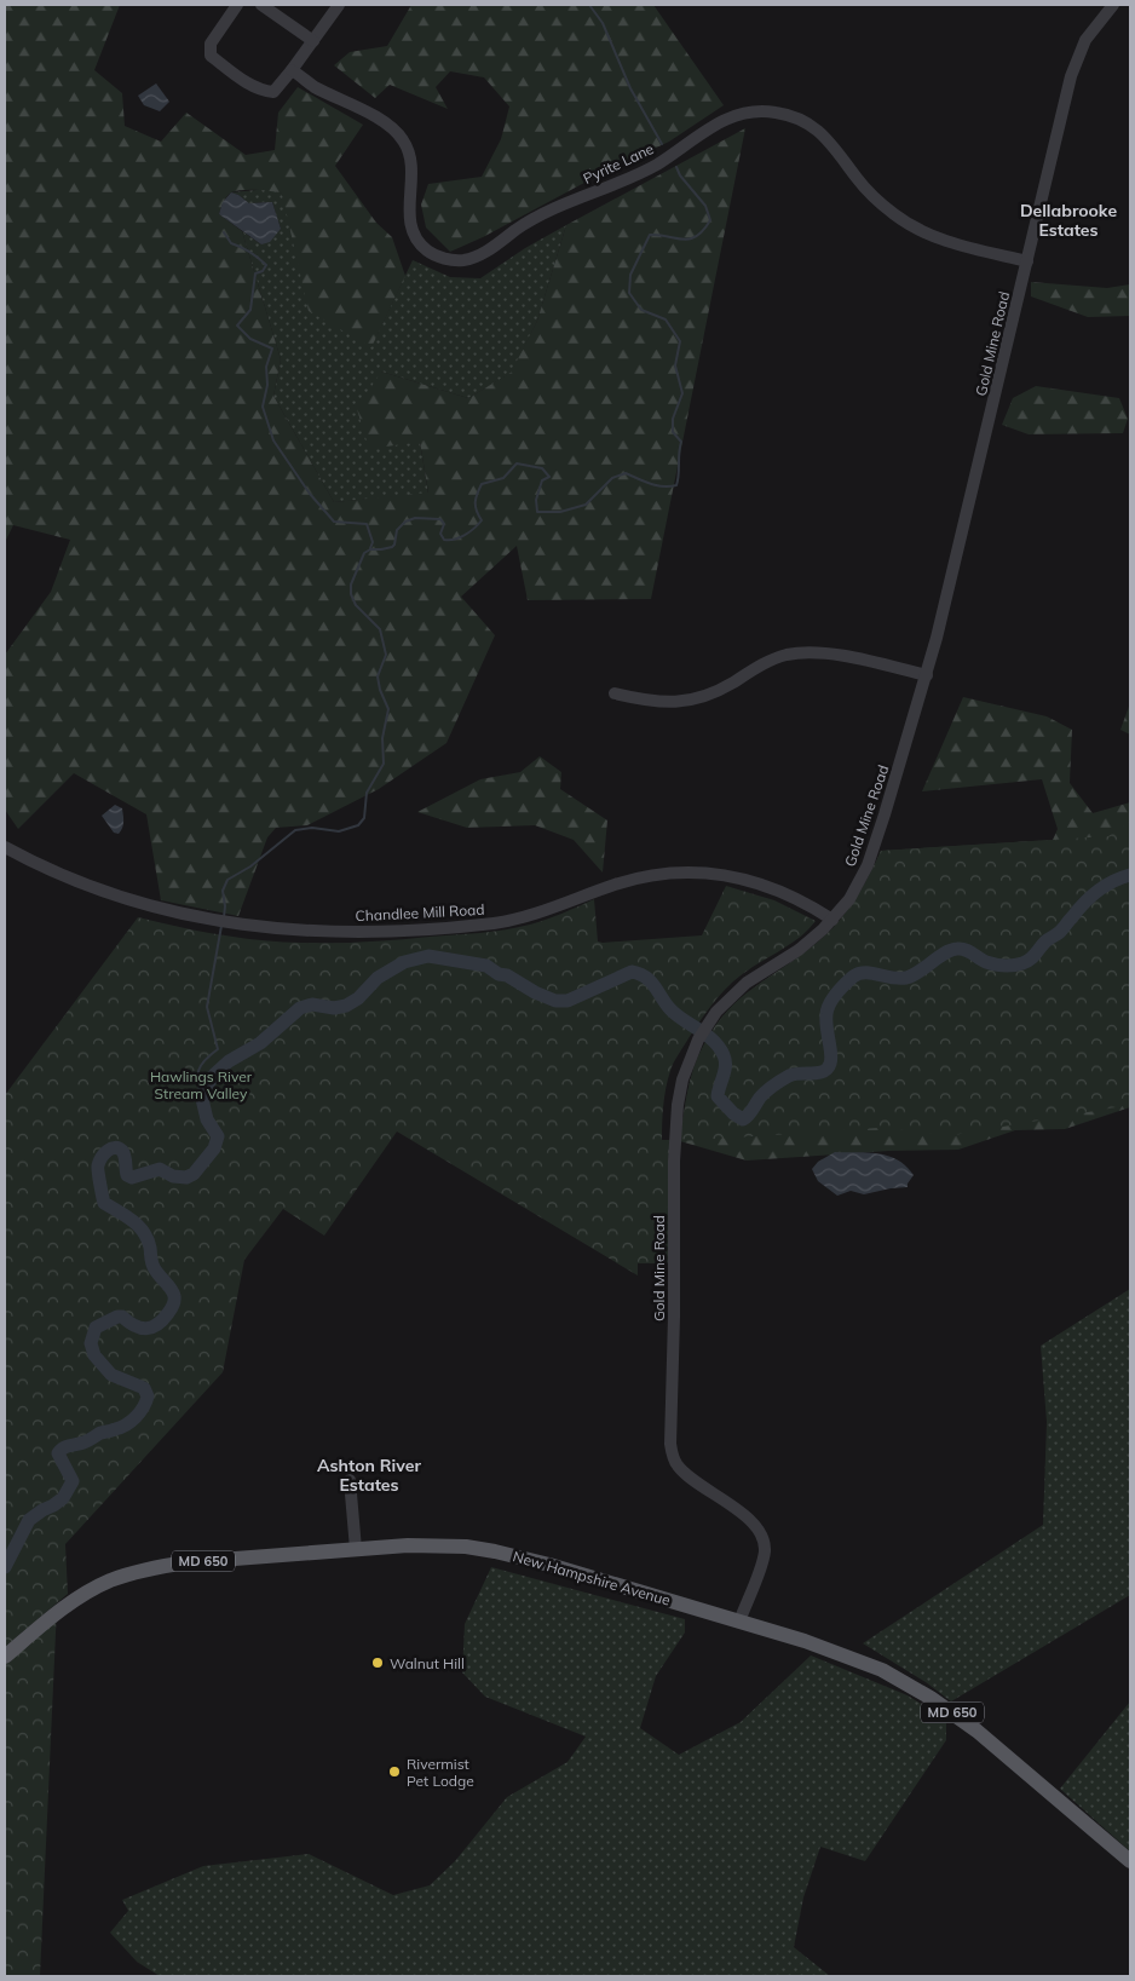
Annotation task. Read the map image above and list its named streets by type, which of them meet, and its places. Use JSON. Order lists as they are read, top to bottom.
{
  "streets": {
    "main road": ["MD 650", "New Hampshire Avenue"],
    "street": ["Pyrite Lane", "Gold Mine Road", "Chandlee Mill Road"]
  },
  "crossings": [
    ["Pyrite Lane", "Gold Mine Road"],
    ["Gold Mine Road", "Chandlee Mill Road"],
    ["Gold Mine Road", "New Hampshire Avenue"]
  ],
  "districts": ["Dellabrooke Estates", "Ashton River Estates"],
  "parks": ["Hawlings River Stream Valley"],
  "places": ["Walnut Hill", "Rivermist Pet Lodge"]
}
